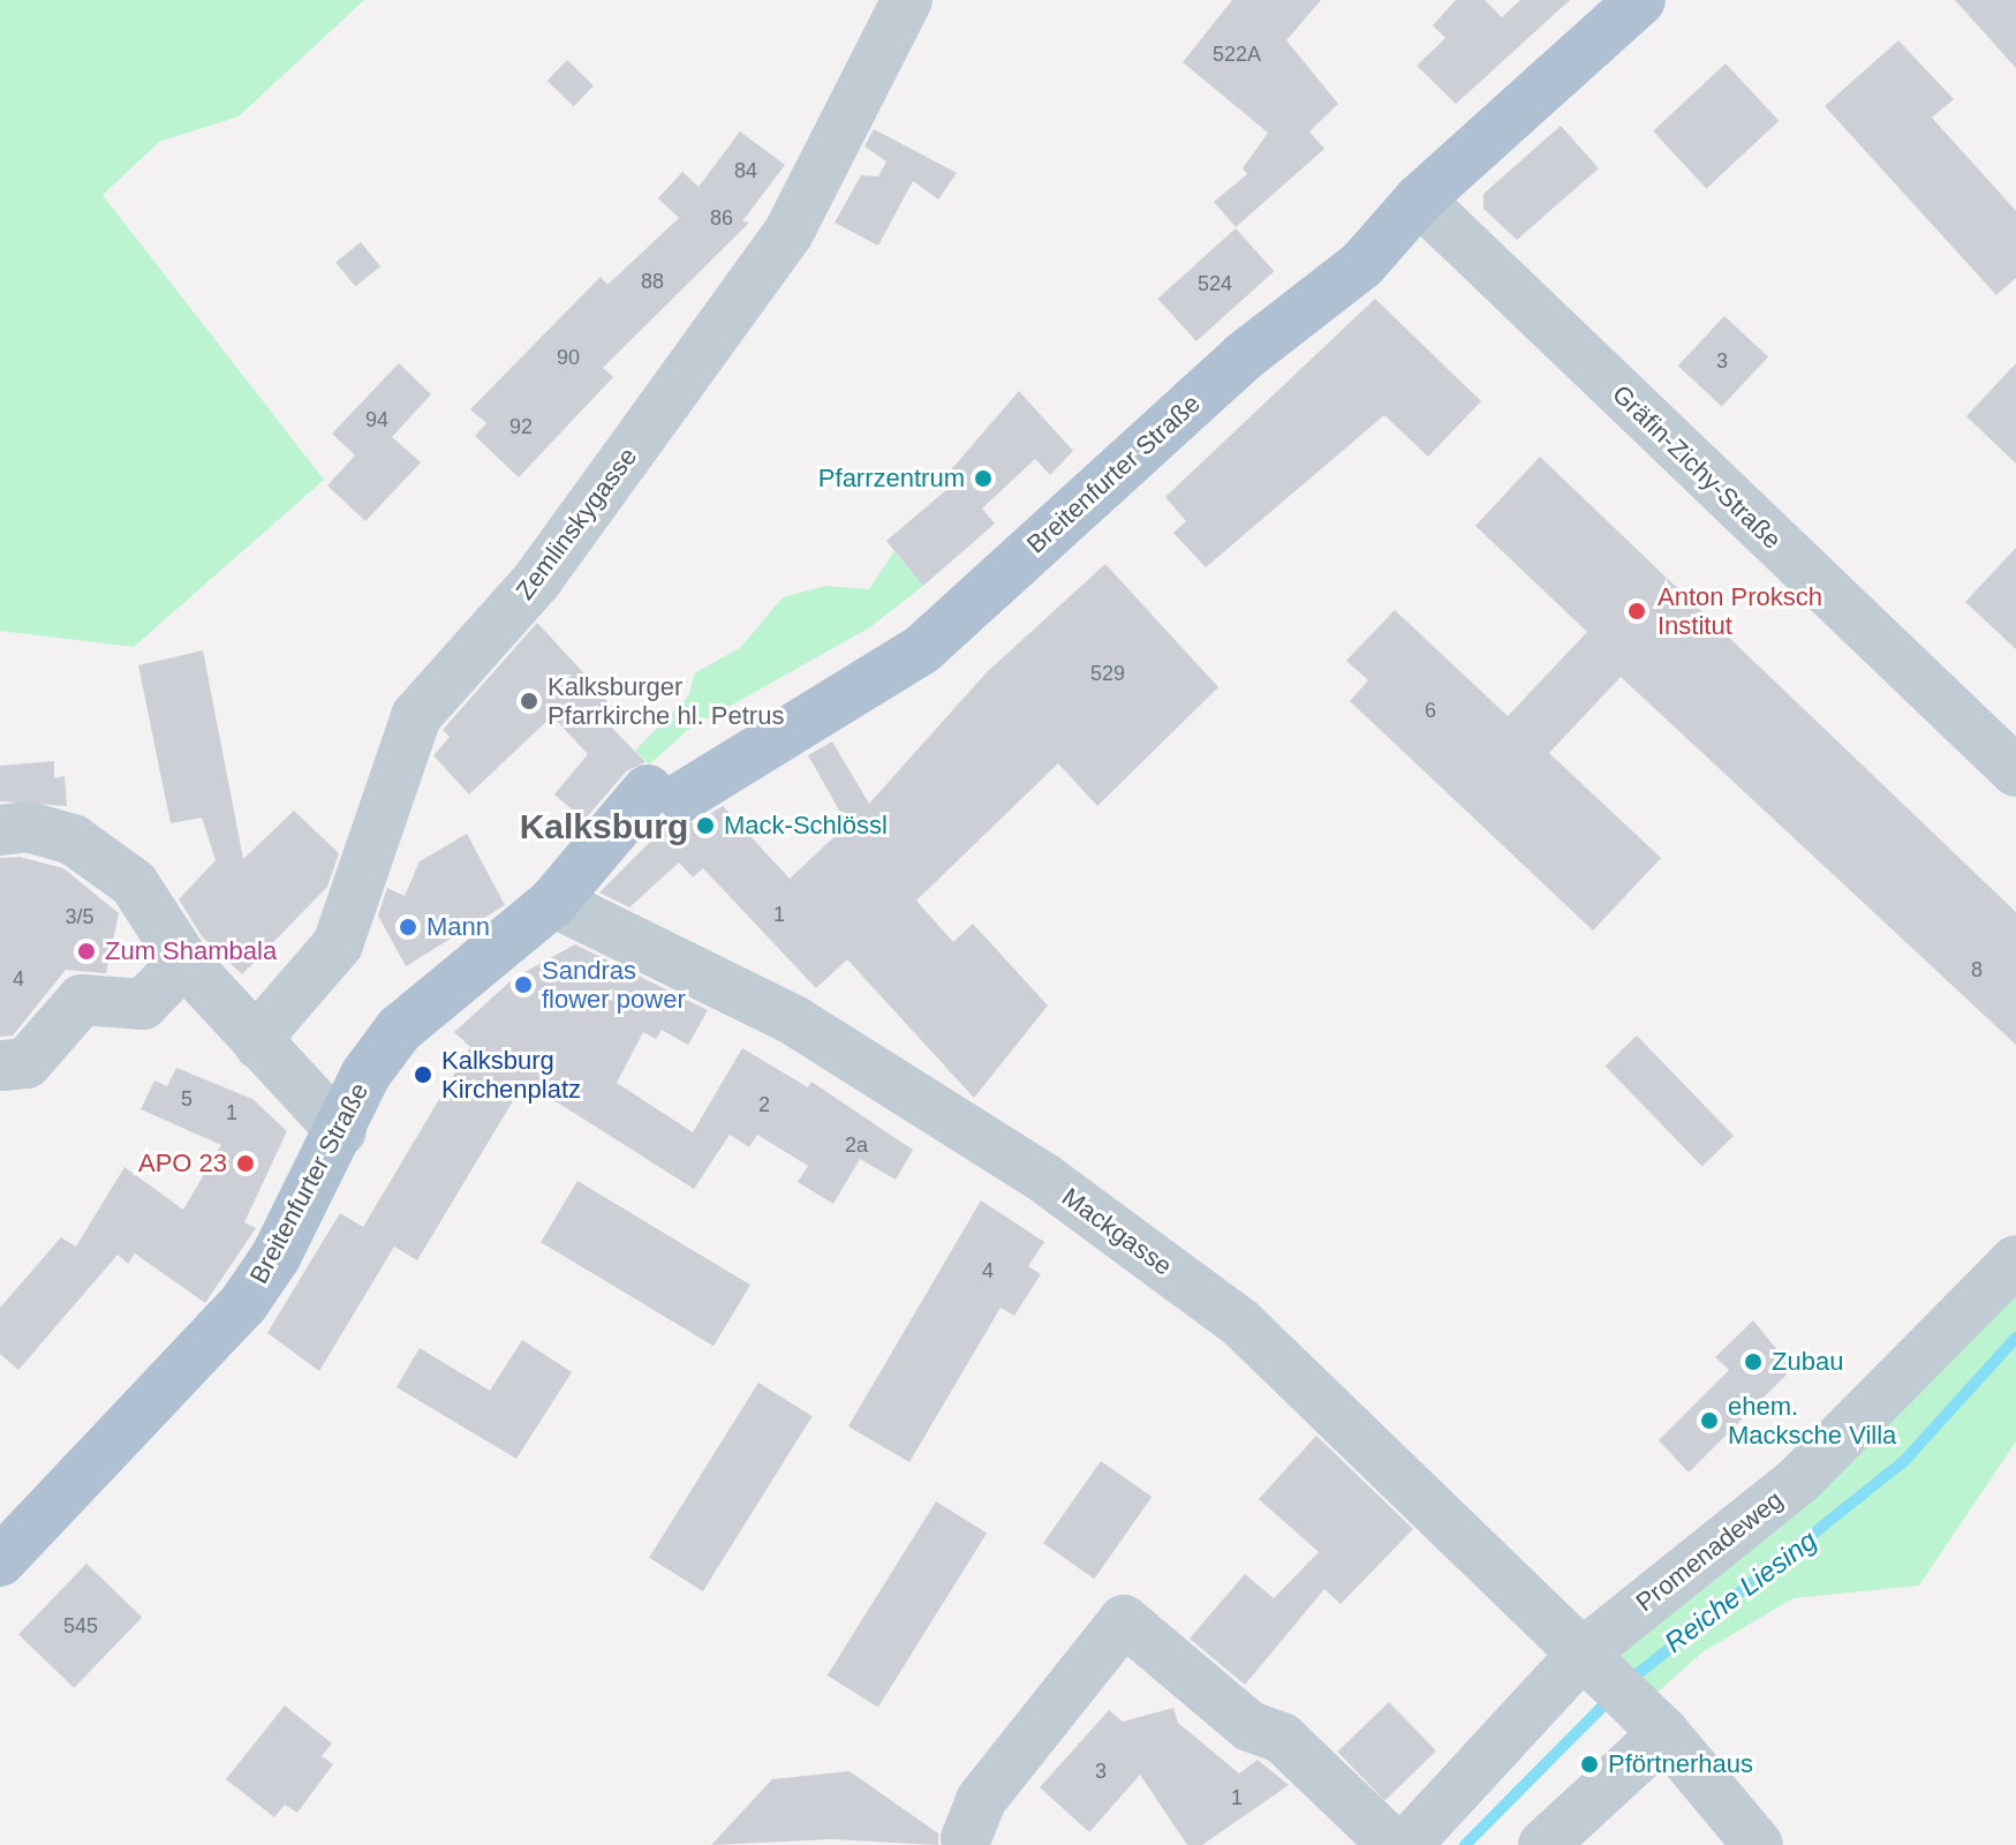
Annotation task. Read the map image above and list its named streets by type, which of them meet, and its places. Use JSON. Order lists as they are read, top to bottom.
{
  "streets": {
    "main road": ["Breitenfurter Straße"],
    "street": [
      "Gräfin-Zichy-Straße",
      "Zemlinskygasse",
      "Mackgasse",
      "Promenadeweg"
    ]
  },
  "crossings": [
    ["Gräfin-Zichy-Straße", "Breitenfurter Straße"],
    ["Breitenfurter Straße", "Mackgasse"],
    ["Mackgasse", "Promenadeweg"]
  ],
  "districts": ["Kalksburg"],
  "water": ["Reiche Liesing"],
  "places": [
    "Pfarrzentrum",
    "Anton Proksch Institut",
    "Kalksburger Pfarrkirche hl. Petrus",
    "Mack-Schlössl",
    "Mann",
    "Zum Shambala",
    "Sandras flower power",
    "Kalksburg Kirchenplatz",
    "APO 23",
    "Zubau",
    "ehem. Macksche Villa",
    "Pförtnerhaus"
  ],
  "house_numbers": [
    "522A",
    "84",
    "86",
    "88",
    "524",
    "90",
    "3",
    "94",
    "92",
    "529",
    "6",
    "1",
    "3/5",
    "8",
    "4",
    "5",
    "2",
    "1",
    "2a",
    "4",
    "545",
    "3",
    "1"
  ]
}
